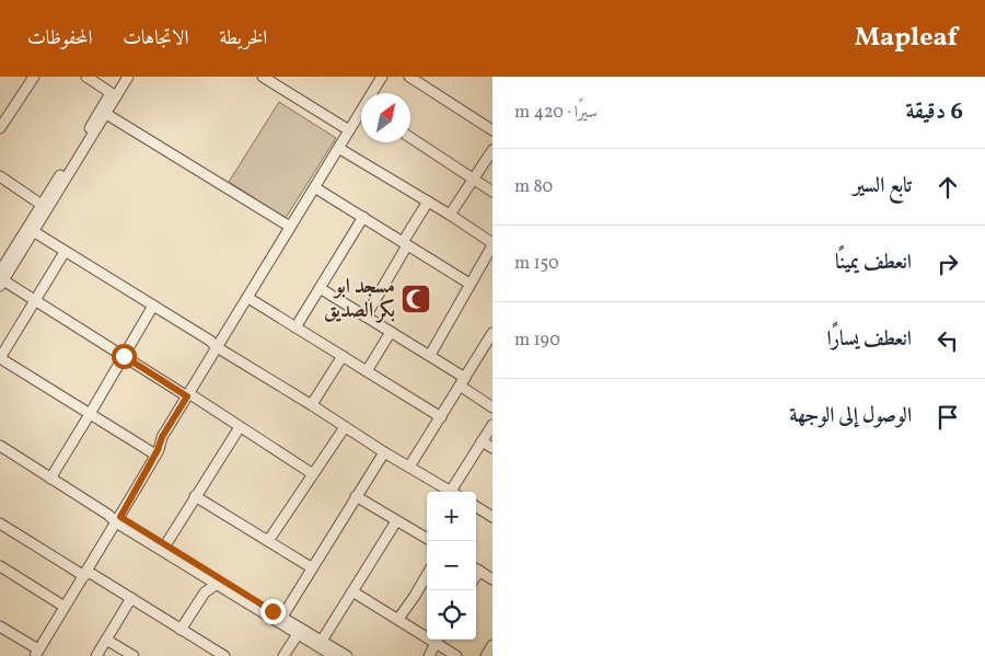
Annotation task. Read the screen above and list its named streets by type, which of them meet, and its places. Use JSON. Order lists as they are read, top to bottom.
{
  "places": {
    "mosque": ["مسجد ابو بكر الصديق"]
  },
  "north": "top right",
  "page": {
    "header": "Mapleaf",
    "nav": ["الخريطة", "الاتجاهات", "المحفوظات"],
    "heading": ["6 دقيقة", "سيرًا · 420 m"],
    "list": [
      ["تابع السير", "80 m"],
      ["انعطف يمينًا", "150 m"],
      ["انعطف يسارًا", "190 m"],
      "الوصول إلى الوجهة"
    ],
    "map_buttons": ["+", "−"]
  }
}
